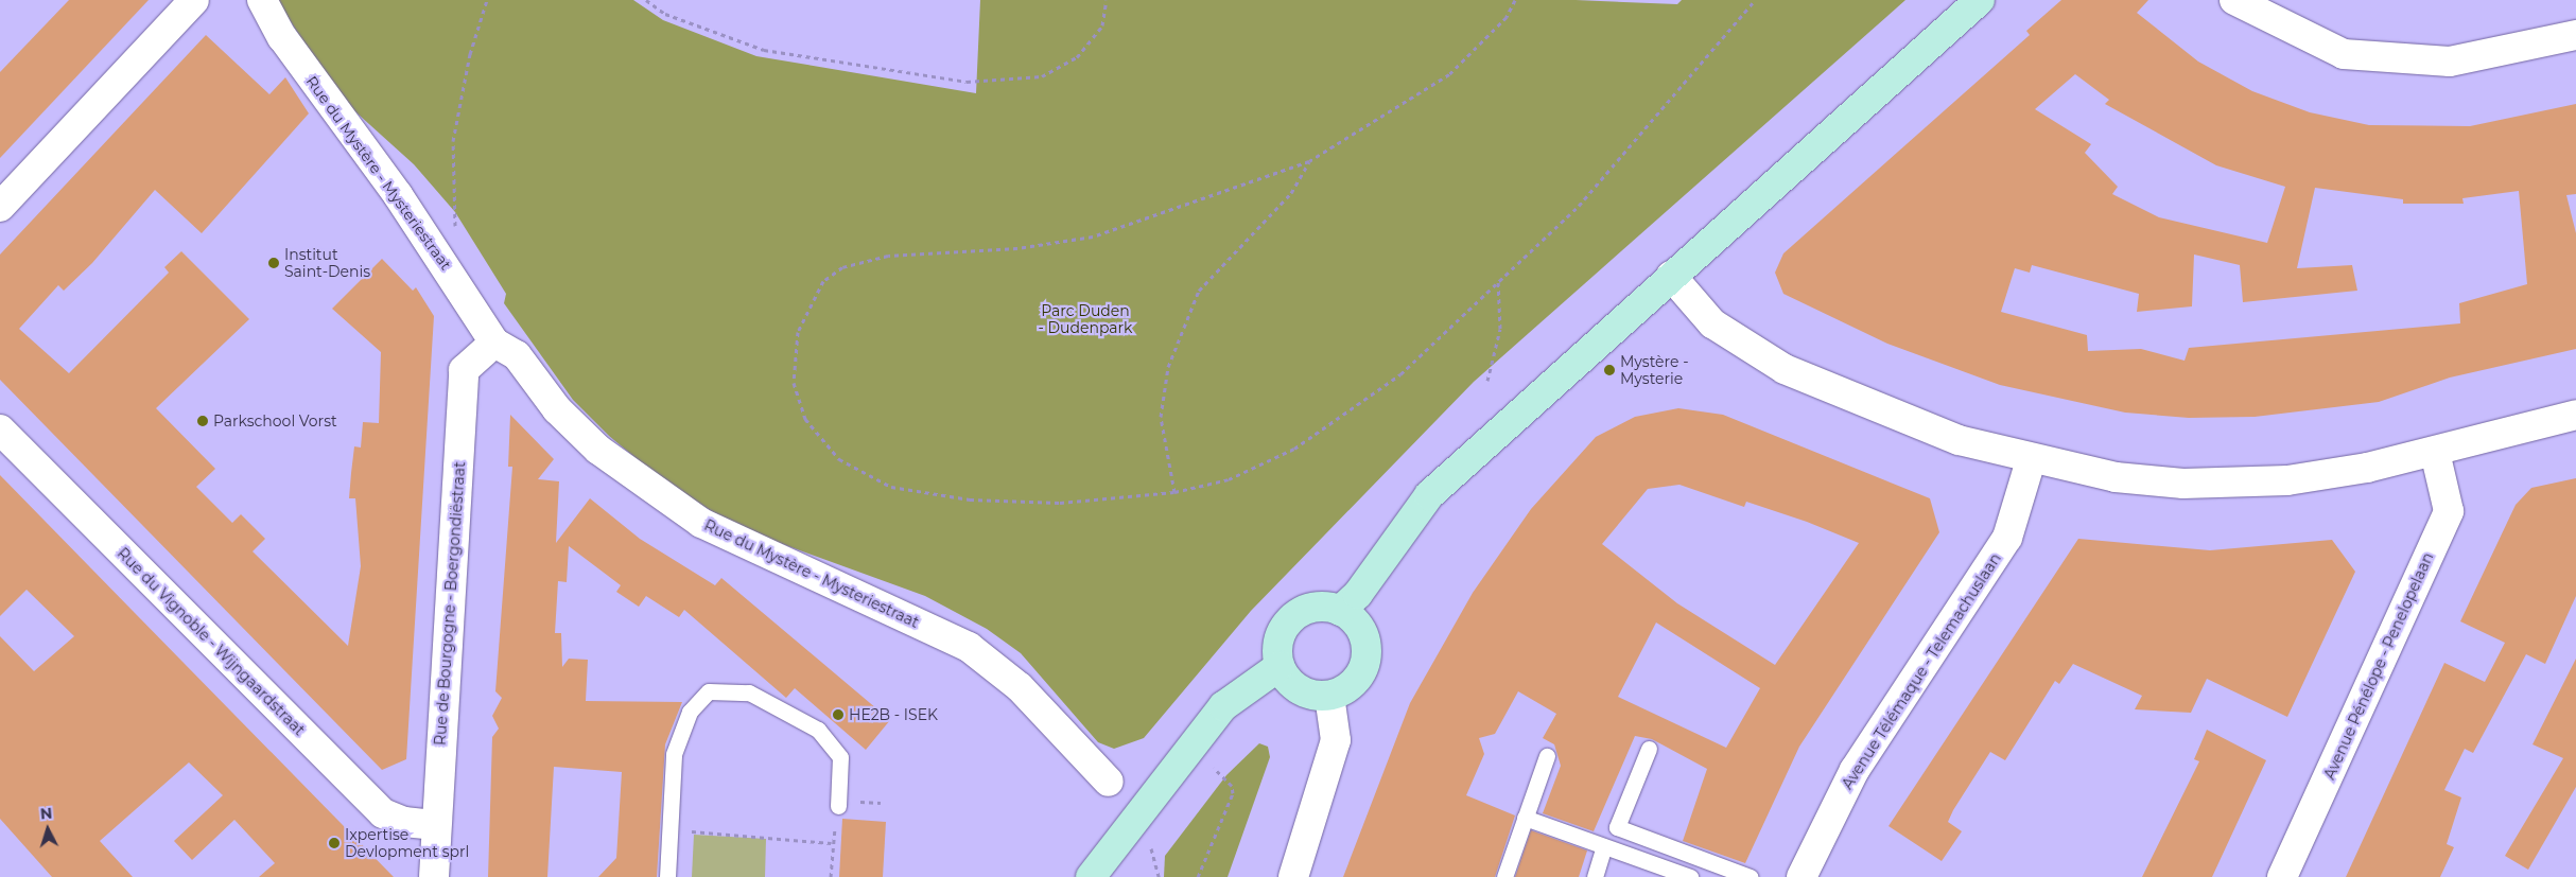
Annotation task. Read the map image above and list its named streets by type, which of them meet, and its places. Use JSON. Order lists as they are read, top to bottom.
{
  "streets": {
    "street": [
      "Rue du Mystère - Mysteriestraat",
      "Rue de Bourgogne - Boergondiëstraat",
      "Rue du Vignoble - Wijngaardstraat",
      "Avenue Pénélope - Penelopelaan",
      "Avenue Télémaque - Telemachuslaan"
    ]
  },
  "crossings": [
    ["Rue du Mystère - Mysteriestraat", "Rue de Bourgogne - Boergondiëstraat"],
    ["Rue de Bourgogne - Boergondiëstraat", "Rue du Vignoble - Wijngaardstraat"]
  ],
  "parks": ["Parc Duden - Dudenpark"],
  "places": [
    "Institut Saint-Denis",
    "Mystère - Mysterie",
    "Parkschool Vorst",
    "HE2B - ISEK",
    "Ixpertise Devlopment sprl"
  ],
  "north": "top"
}
